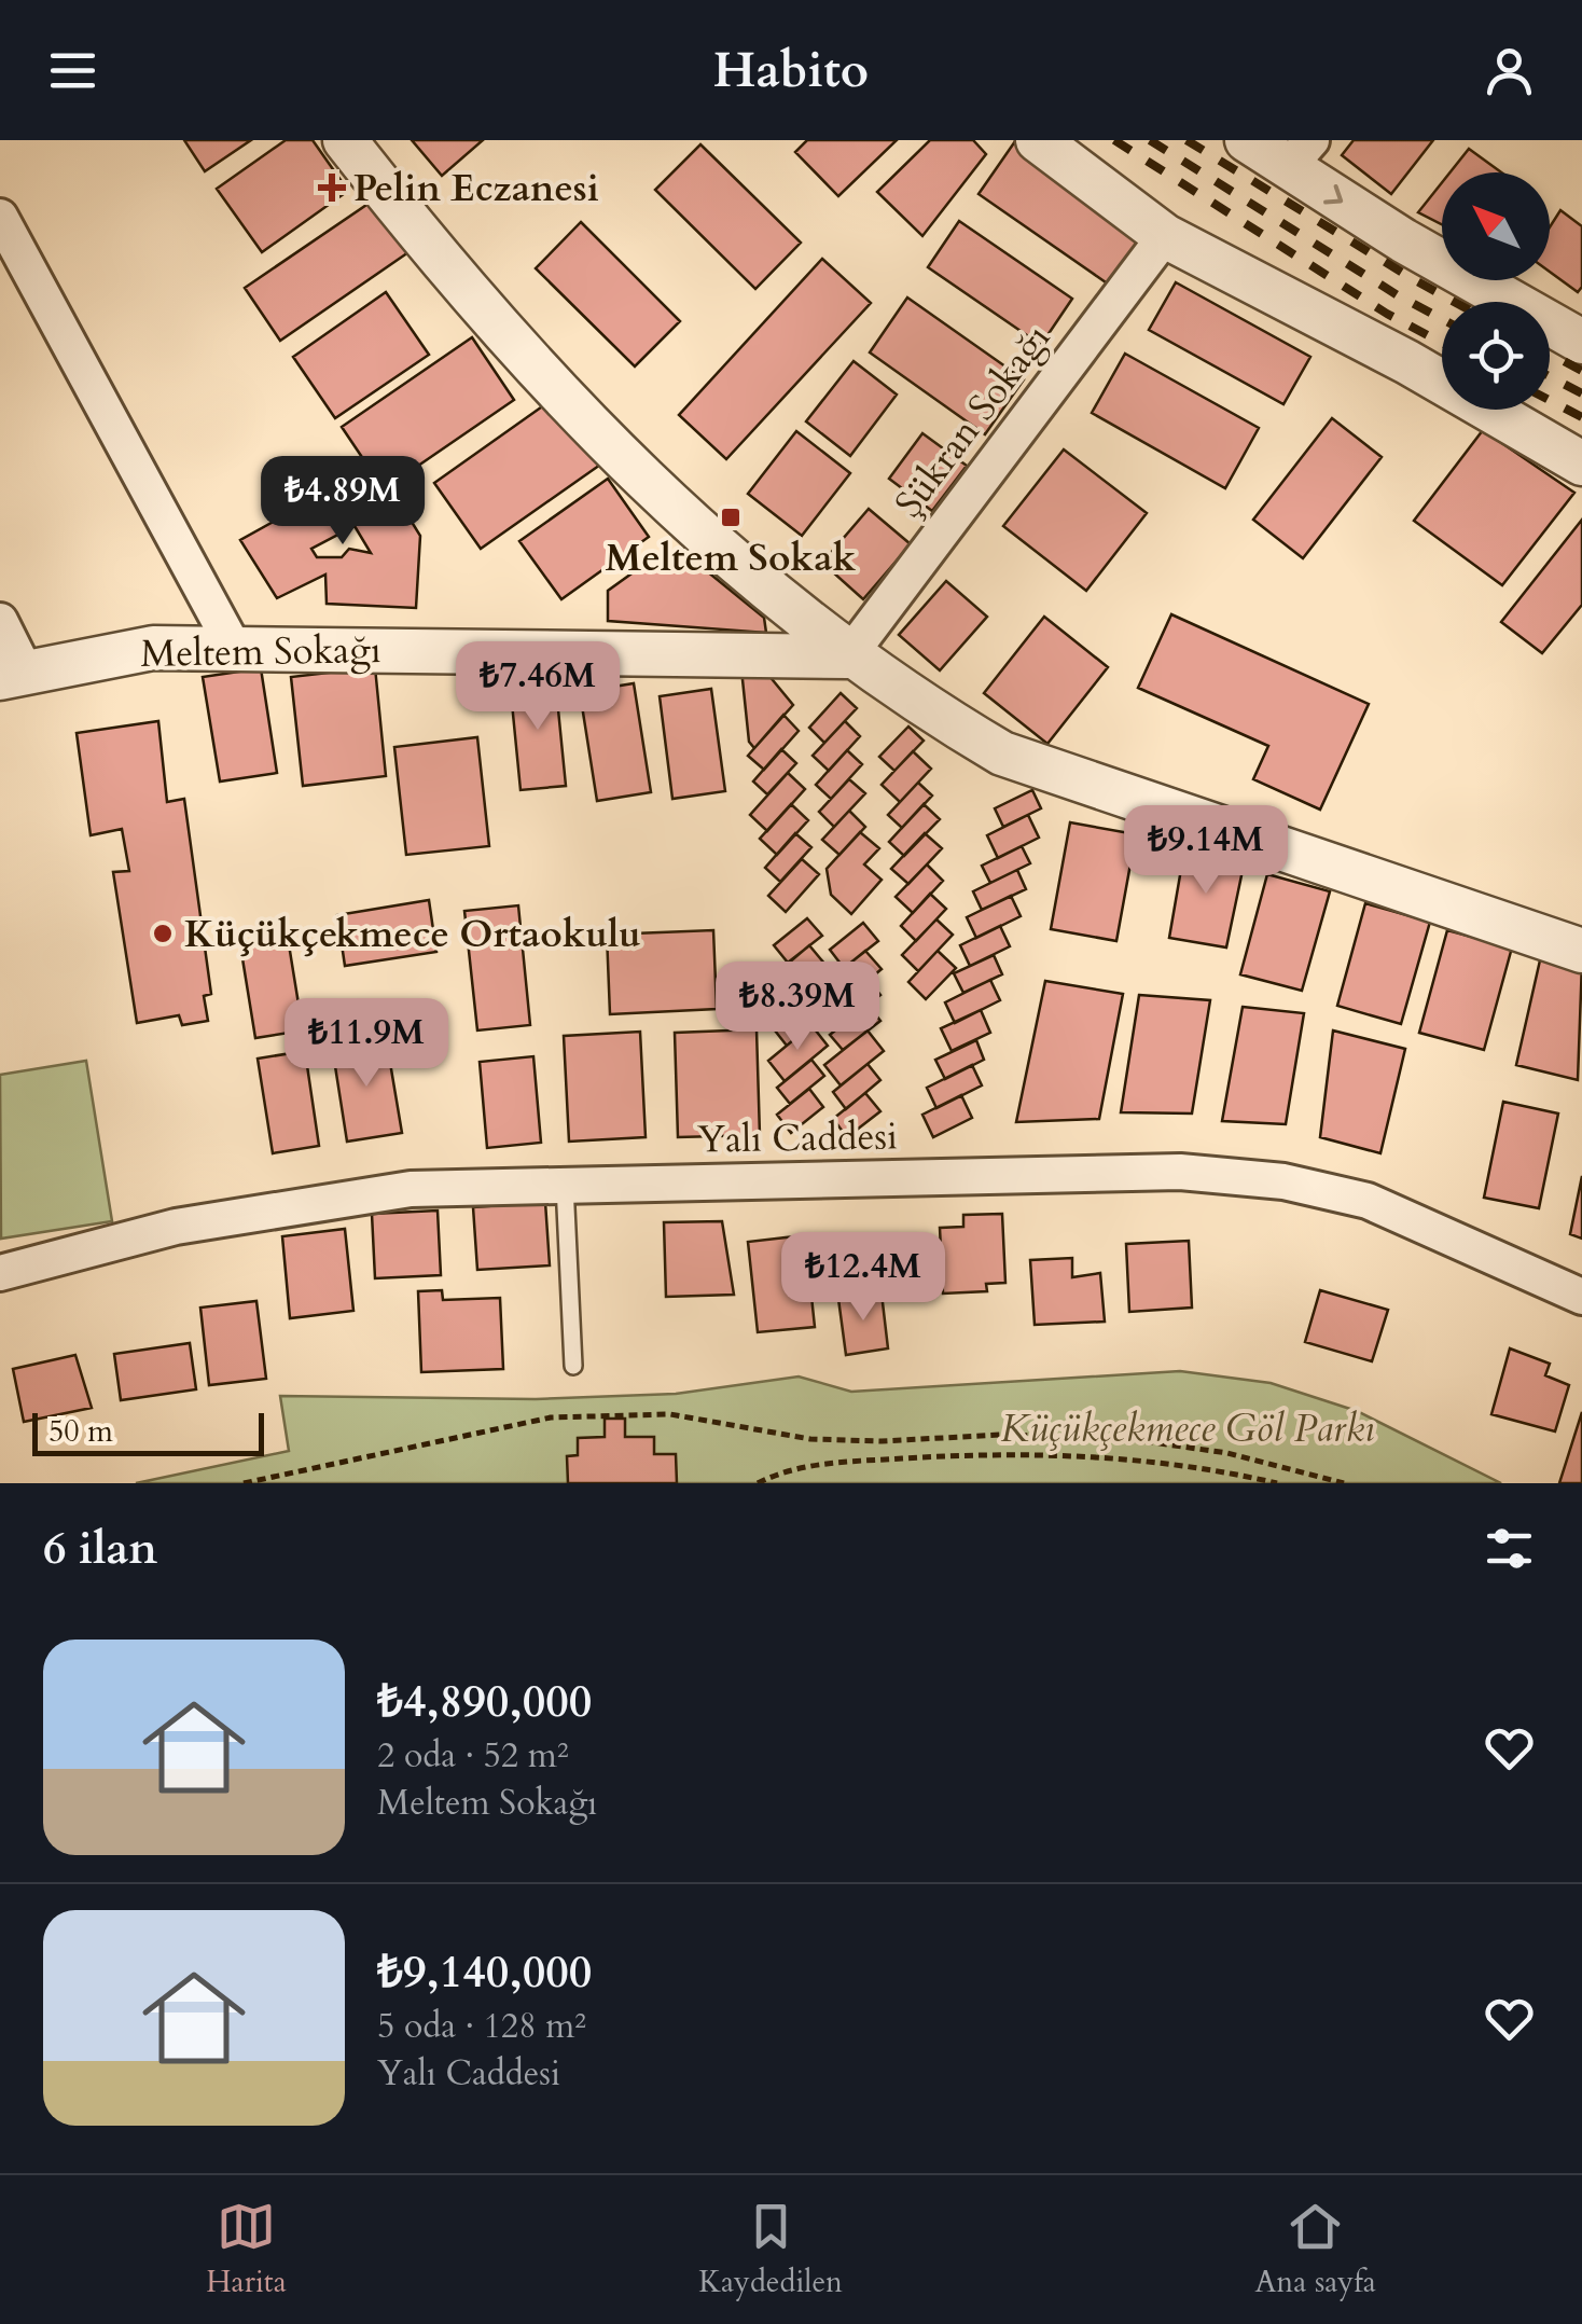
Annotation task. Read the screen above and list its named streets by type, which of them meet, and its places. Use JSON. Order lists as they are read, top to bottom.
{
  "streets": {
    "street": ["Şükran Sokağı", "Meltem Sokağı", "Yalı Caddesi"]
  },
  "crossings": [
    ["Şükran Sokağı", "Meltem Sokağı"]
  ],
  "parks": ["Küçükçekmece Göl Parkı"],
  "places": {
    "health": ["Pelin Eczanesi"],
    "transit": ["Meltem Sokak"],
    "other": ["Küçükçekmece Ortaokulu"]
  },
  "scale_bar": "50 m",
  "north": "top left",
  "page": {
    "header": "Habito",
    "price": [
      "₺4.89M",
      "₺7.46M",
      "₺9.14M",
      "₺8.39M",
      "₺11.9M",
      "₺12.4M"
    ],
    "scale": "50 m",
    "heading": "6 ilan",
    "list": [
      {
        "name": "₺4,890,000",
        "note": "2 oda · 52 m² · Meltem Sokağı"
      },
      {
        "name": "₺9,140,000",
        "note": "5 oda · 128 m² · Yalı Caddesi"
      }
    ],
    "tabs": ["Harita", "Kaydedilen", "Ana sayfa"]
  }
}
